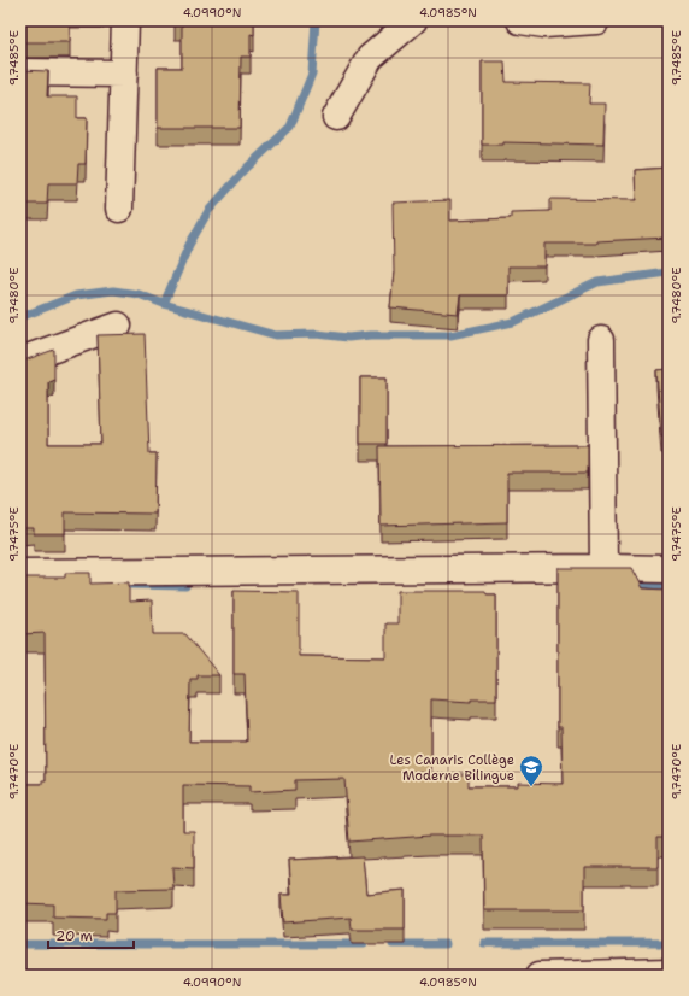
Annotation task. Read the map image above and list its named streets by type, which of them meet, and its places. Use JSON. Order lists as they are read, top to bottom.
{
  "places": {
    "school or university": ["Les Canaris Collège Moderne Bilingue"]
  },
  "scale_bar": "20 m",
  "coordinates": [
    "4.0990°N",
    "4.0985°N",
    "9.7485°E",
    "9.7480°E",
    "9.7475°E",
    "9.7470°E"
  ]
}
